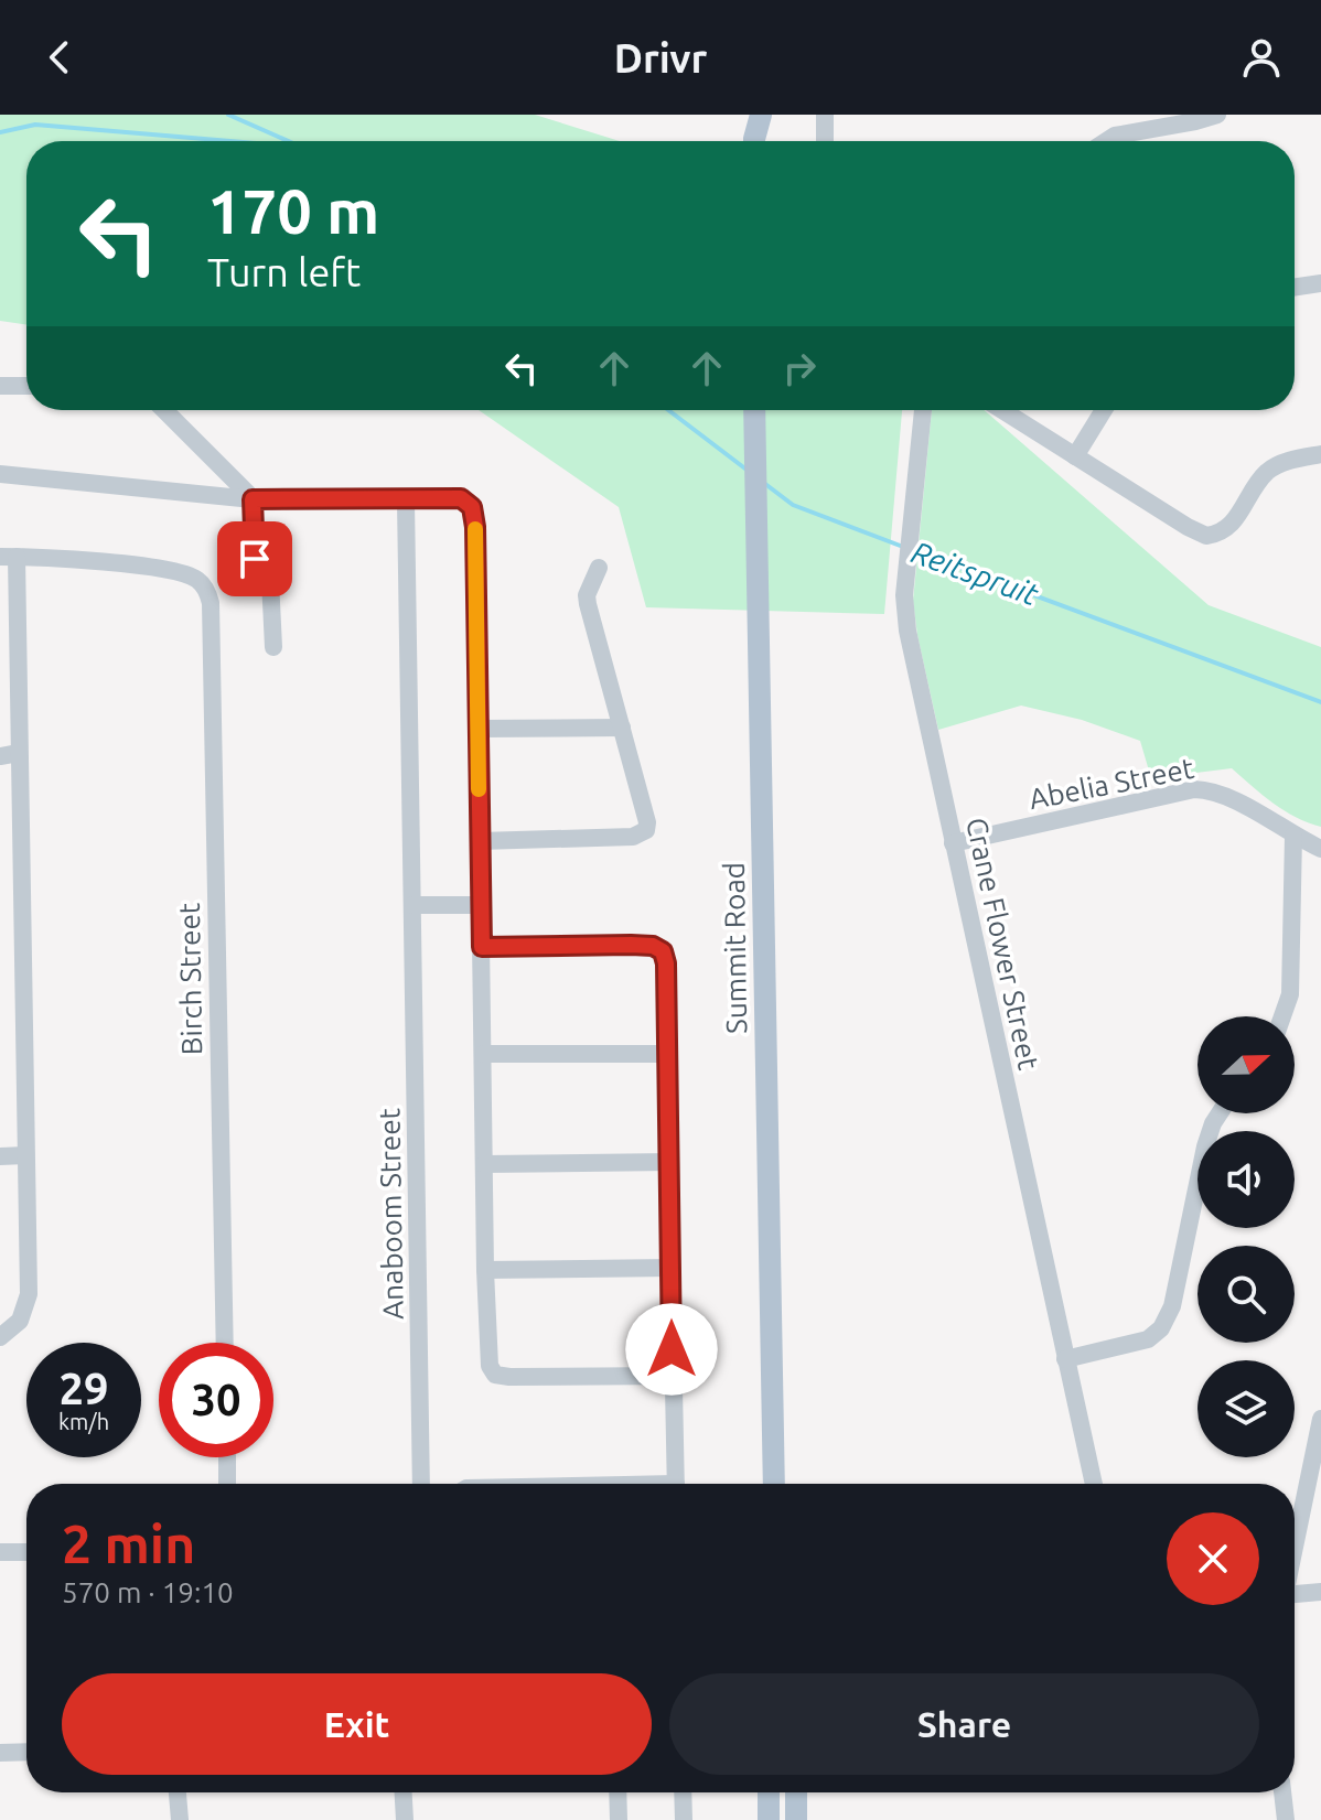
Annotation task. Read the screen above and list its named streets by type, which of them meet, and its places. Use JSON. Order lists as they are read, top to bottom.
{
  "streets": {
    "main road": ["Summit Road"],
    "street": [
      "Abelia Street",
      "Crane Flower Street",
      "Birch Street",
      "Anaboom Street"
    ]
  },
  "crossings": [
    ["Abelia Street", "Crane Flower Street"]
  ],
  "water": ["Reitspruit"],
  "north": "right",
  "page": {
    "header": "Drivr",
    "turn": ["170 m", "Turn left"],
    "speed": "29 km/h",
    "limit": "30",
    "heading": ["2 min", "570 m · 19:10"],
    "buttons": ["Exit", "Share"]
  }
}
